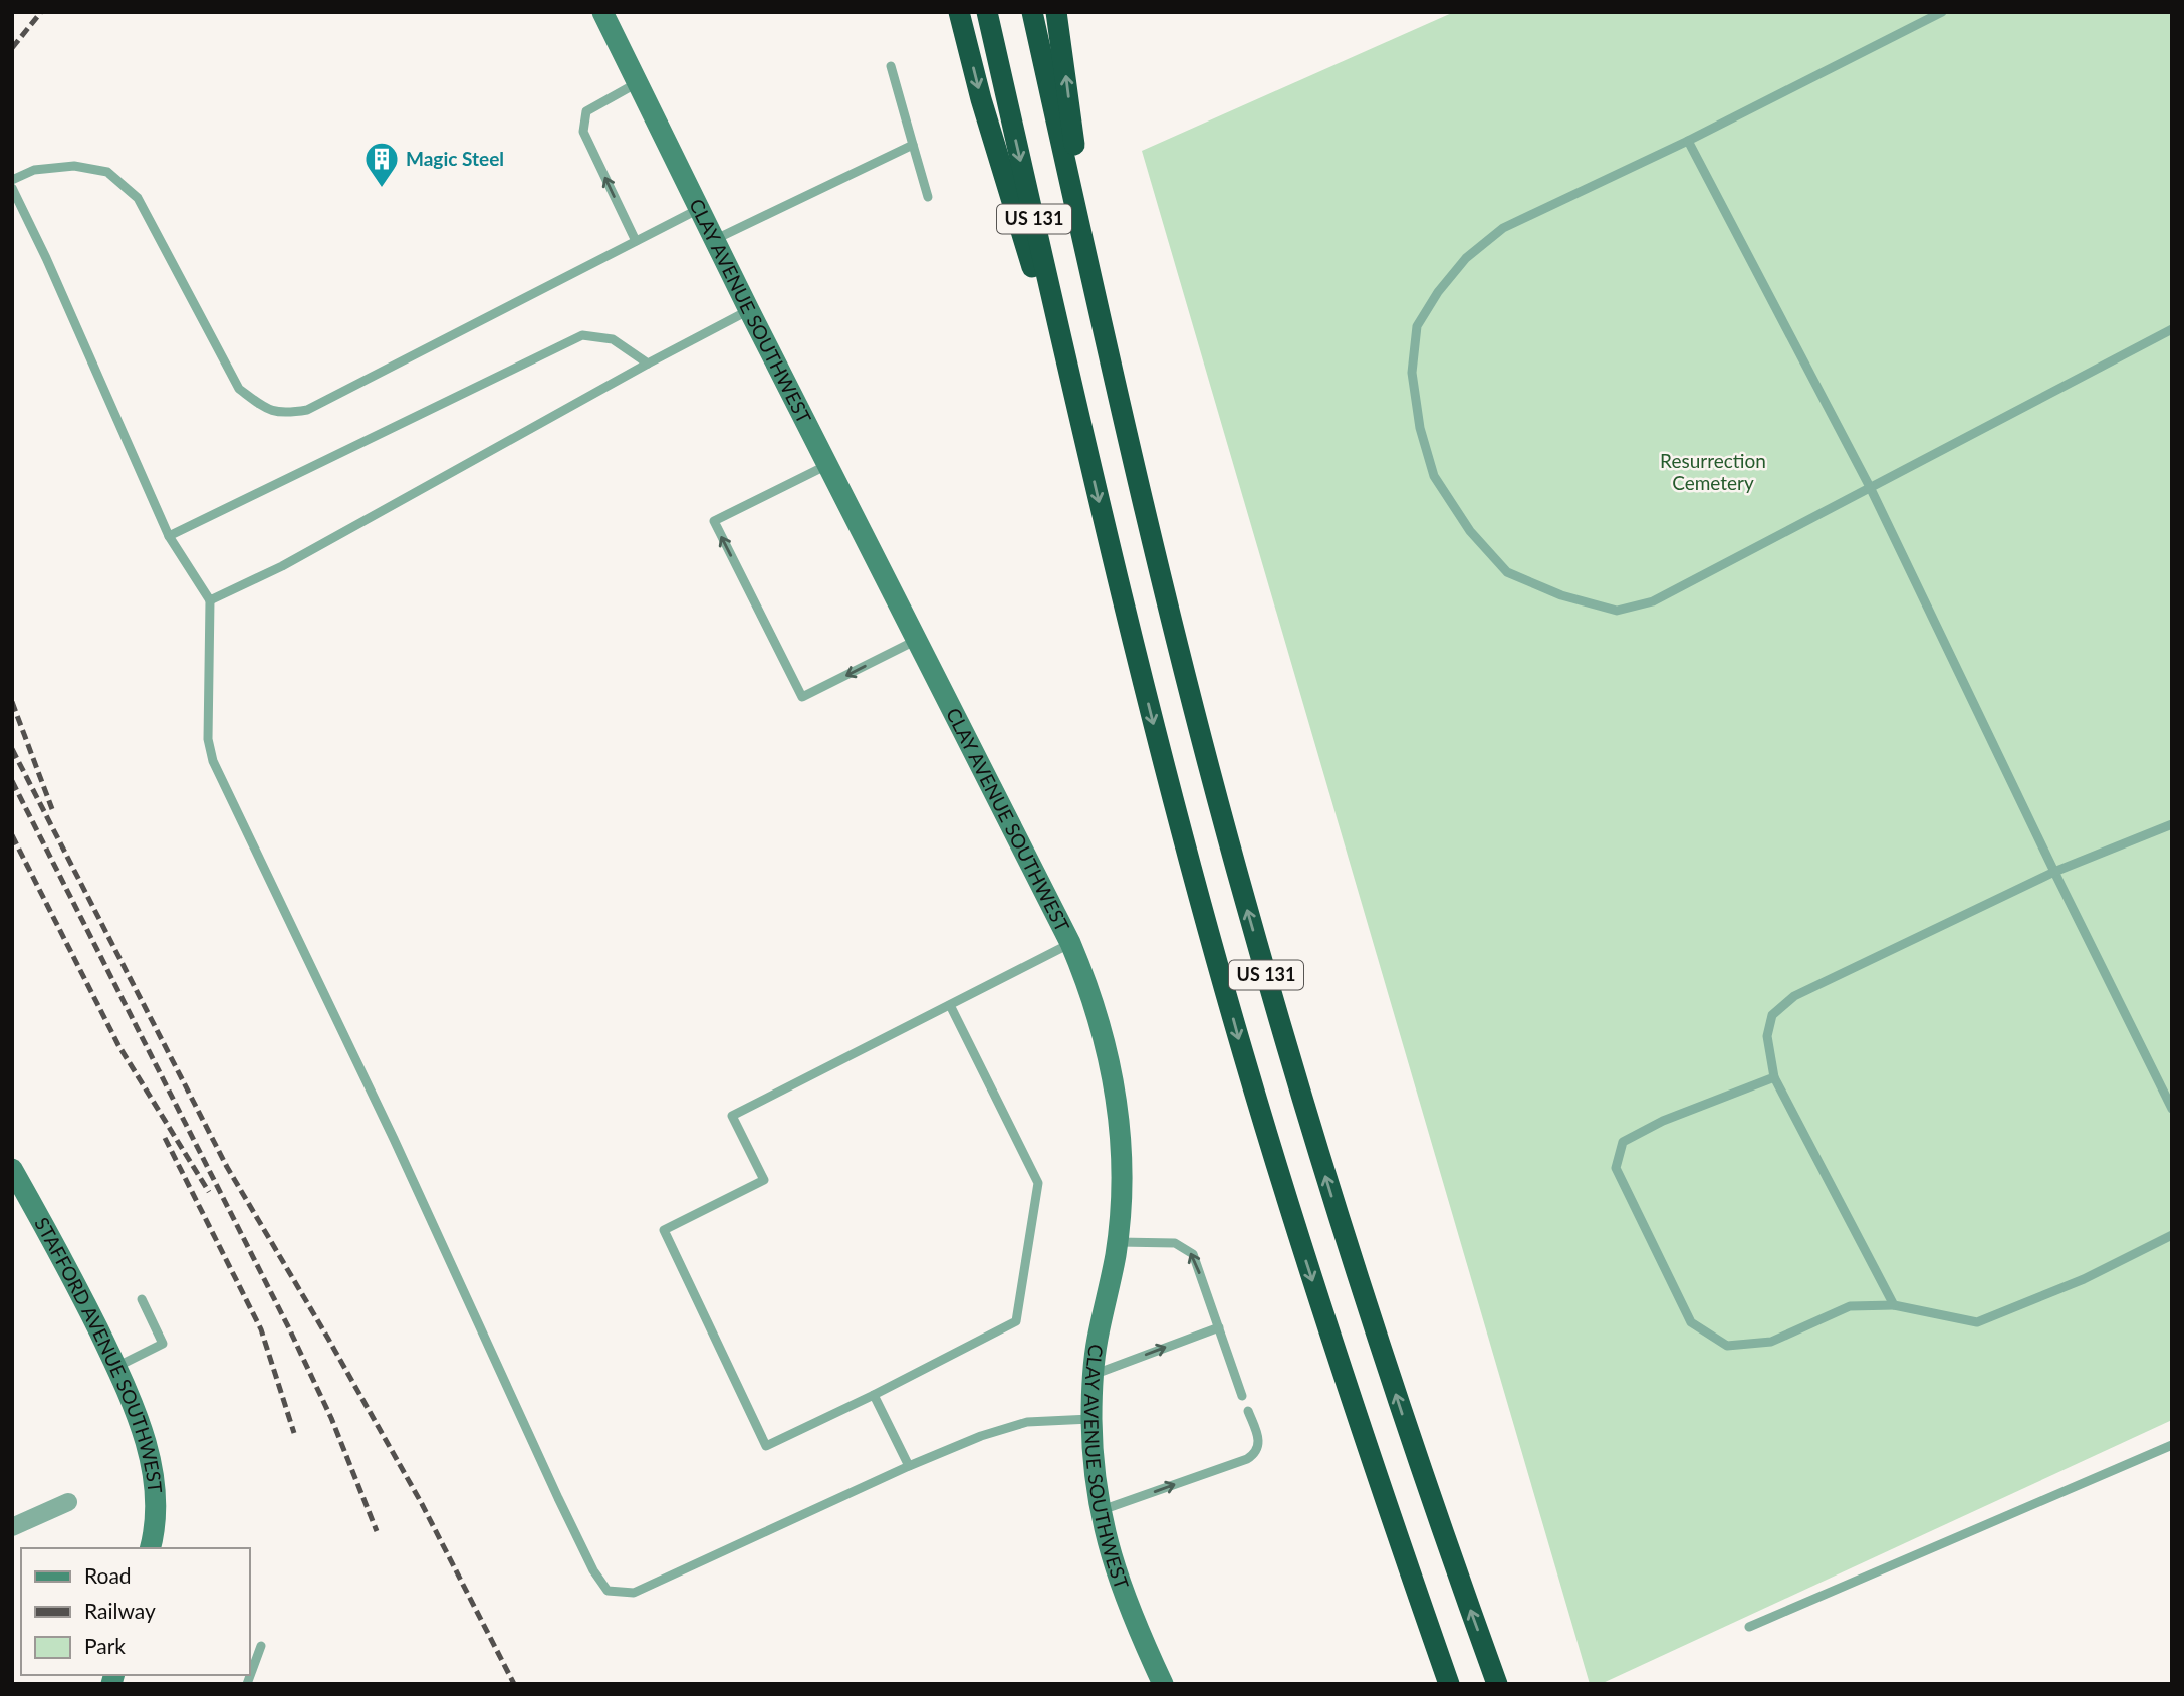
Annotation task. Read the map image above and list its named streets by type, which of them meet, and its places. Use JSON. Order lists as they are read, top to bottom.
{
  "streets": {
    "highway": ["US 131"],
    "street": ["CLAY AVENUE SOUTHWEST", "STAFFORD AVENUE SOUTHWEST"]
  },
  "parks": ["Resurrection Cemetery"],
  "places": {
    "building": ["Magic Steel"]
  },
  "legend": ["Road", "Railway", "Park"]
}
